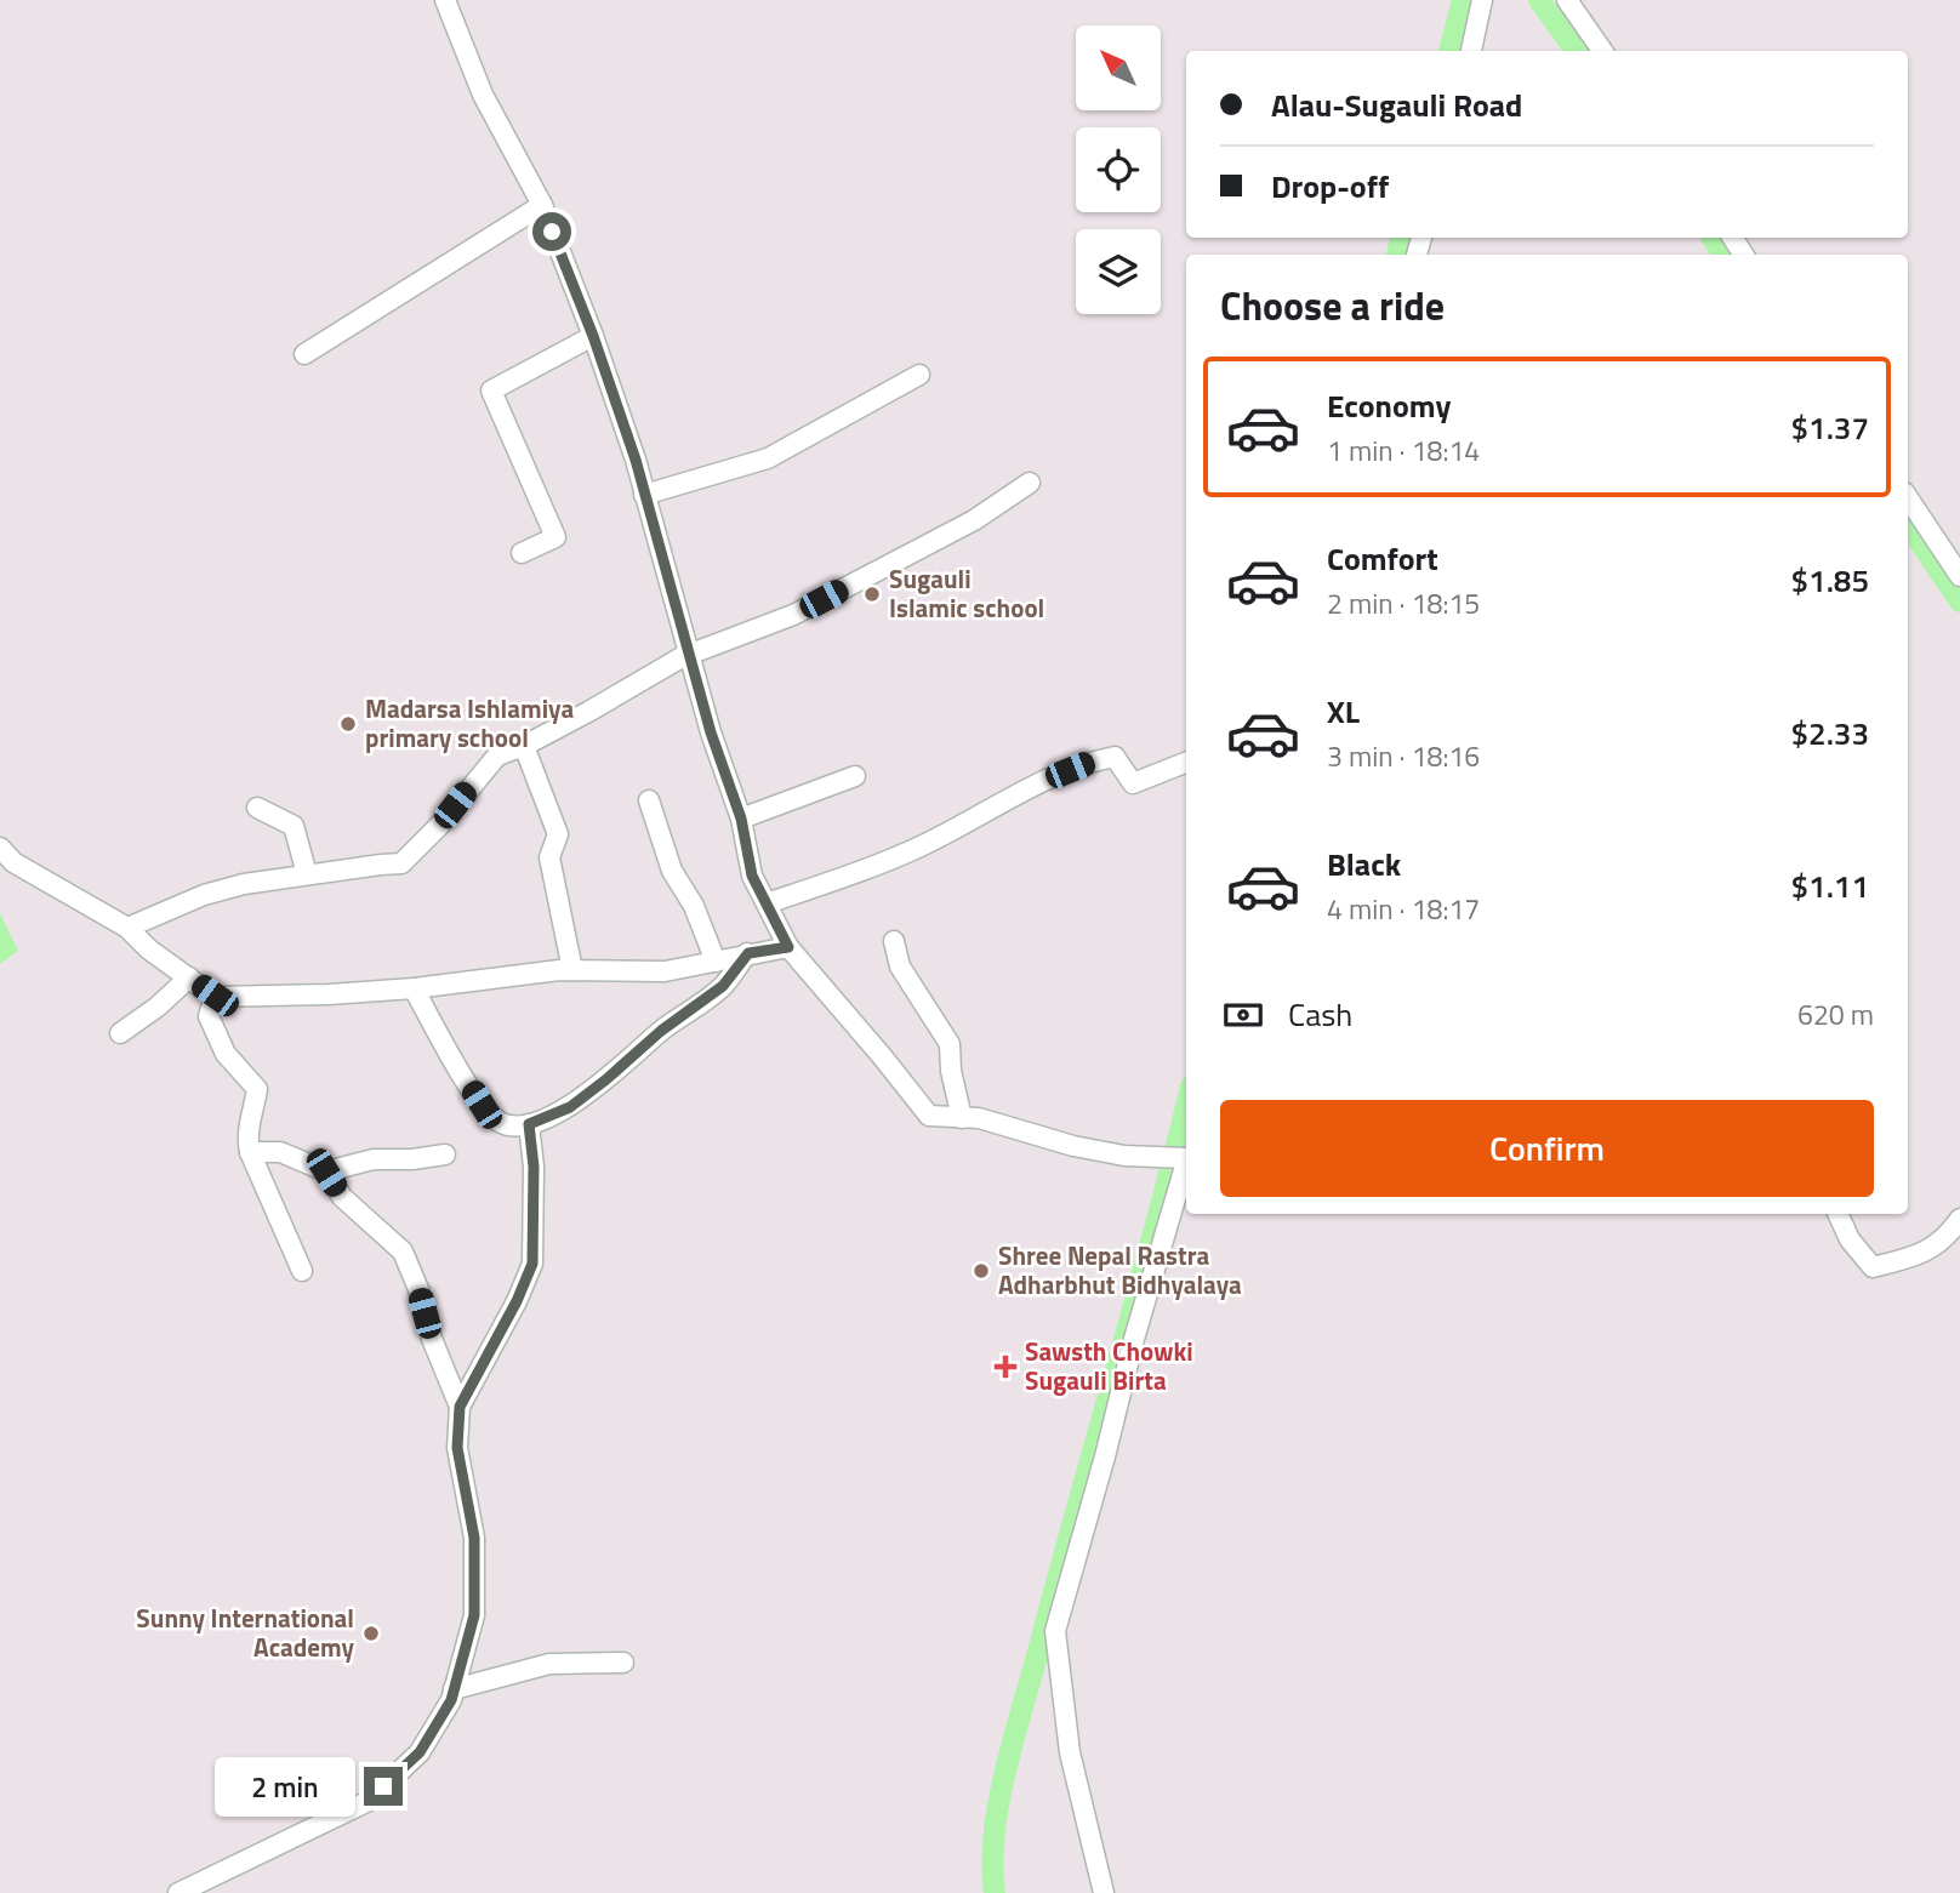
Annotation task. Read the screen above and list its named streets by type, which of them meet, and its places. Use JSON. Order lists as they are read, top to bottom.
{
  "places": {
    "other": [
      "Sugauli Islamic school",
      "Madarsa Ishlamiya primary school",
      "Shree Nepal Rastra Adharbhut Bidhyalaya",
      "Sunny International Academy"
    ],
    "health": ["Sawsth Chowki Sugauli Birta"]
  },
  "north": "top left",
  "page": {
    "banner": ["Alau-Sugauli Road", "Drop-off"],
    "heading": "Choose a ride",
    "list": [
      {
        "name": "Economy",
        "note": "1 min · 18:14",
        "value": "$1.37"
      },
      {
        "name": "Comfort",
        "note": "2 min · 18:15",
        "value": "$1.85"
      },
      {
        "name": "XL",
        "note": "3 min · 18:16",
        "value": "$2.33"
      },
      {
        "name": "Black",
        "note": "4 min · 18:17",
        "value": "$1.11"
      }
    ],
    "pay": ["Cash", "620 m"],
    "buttons": "Confirm",
    "bubble": "2 min"
  }
}
